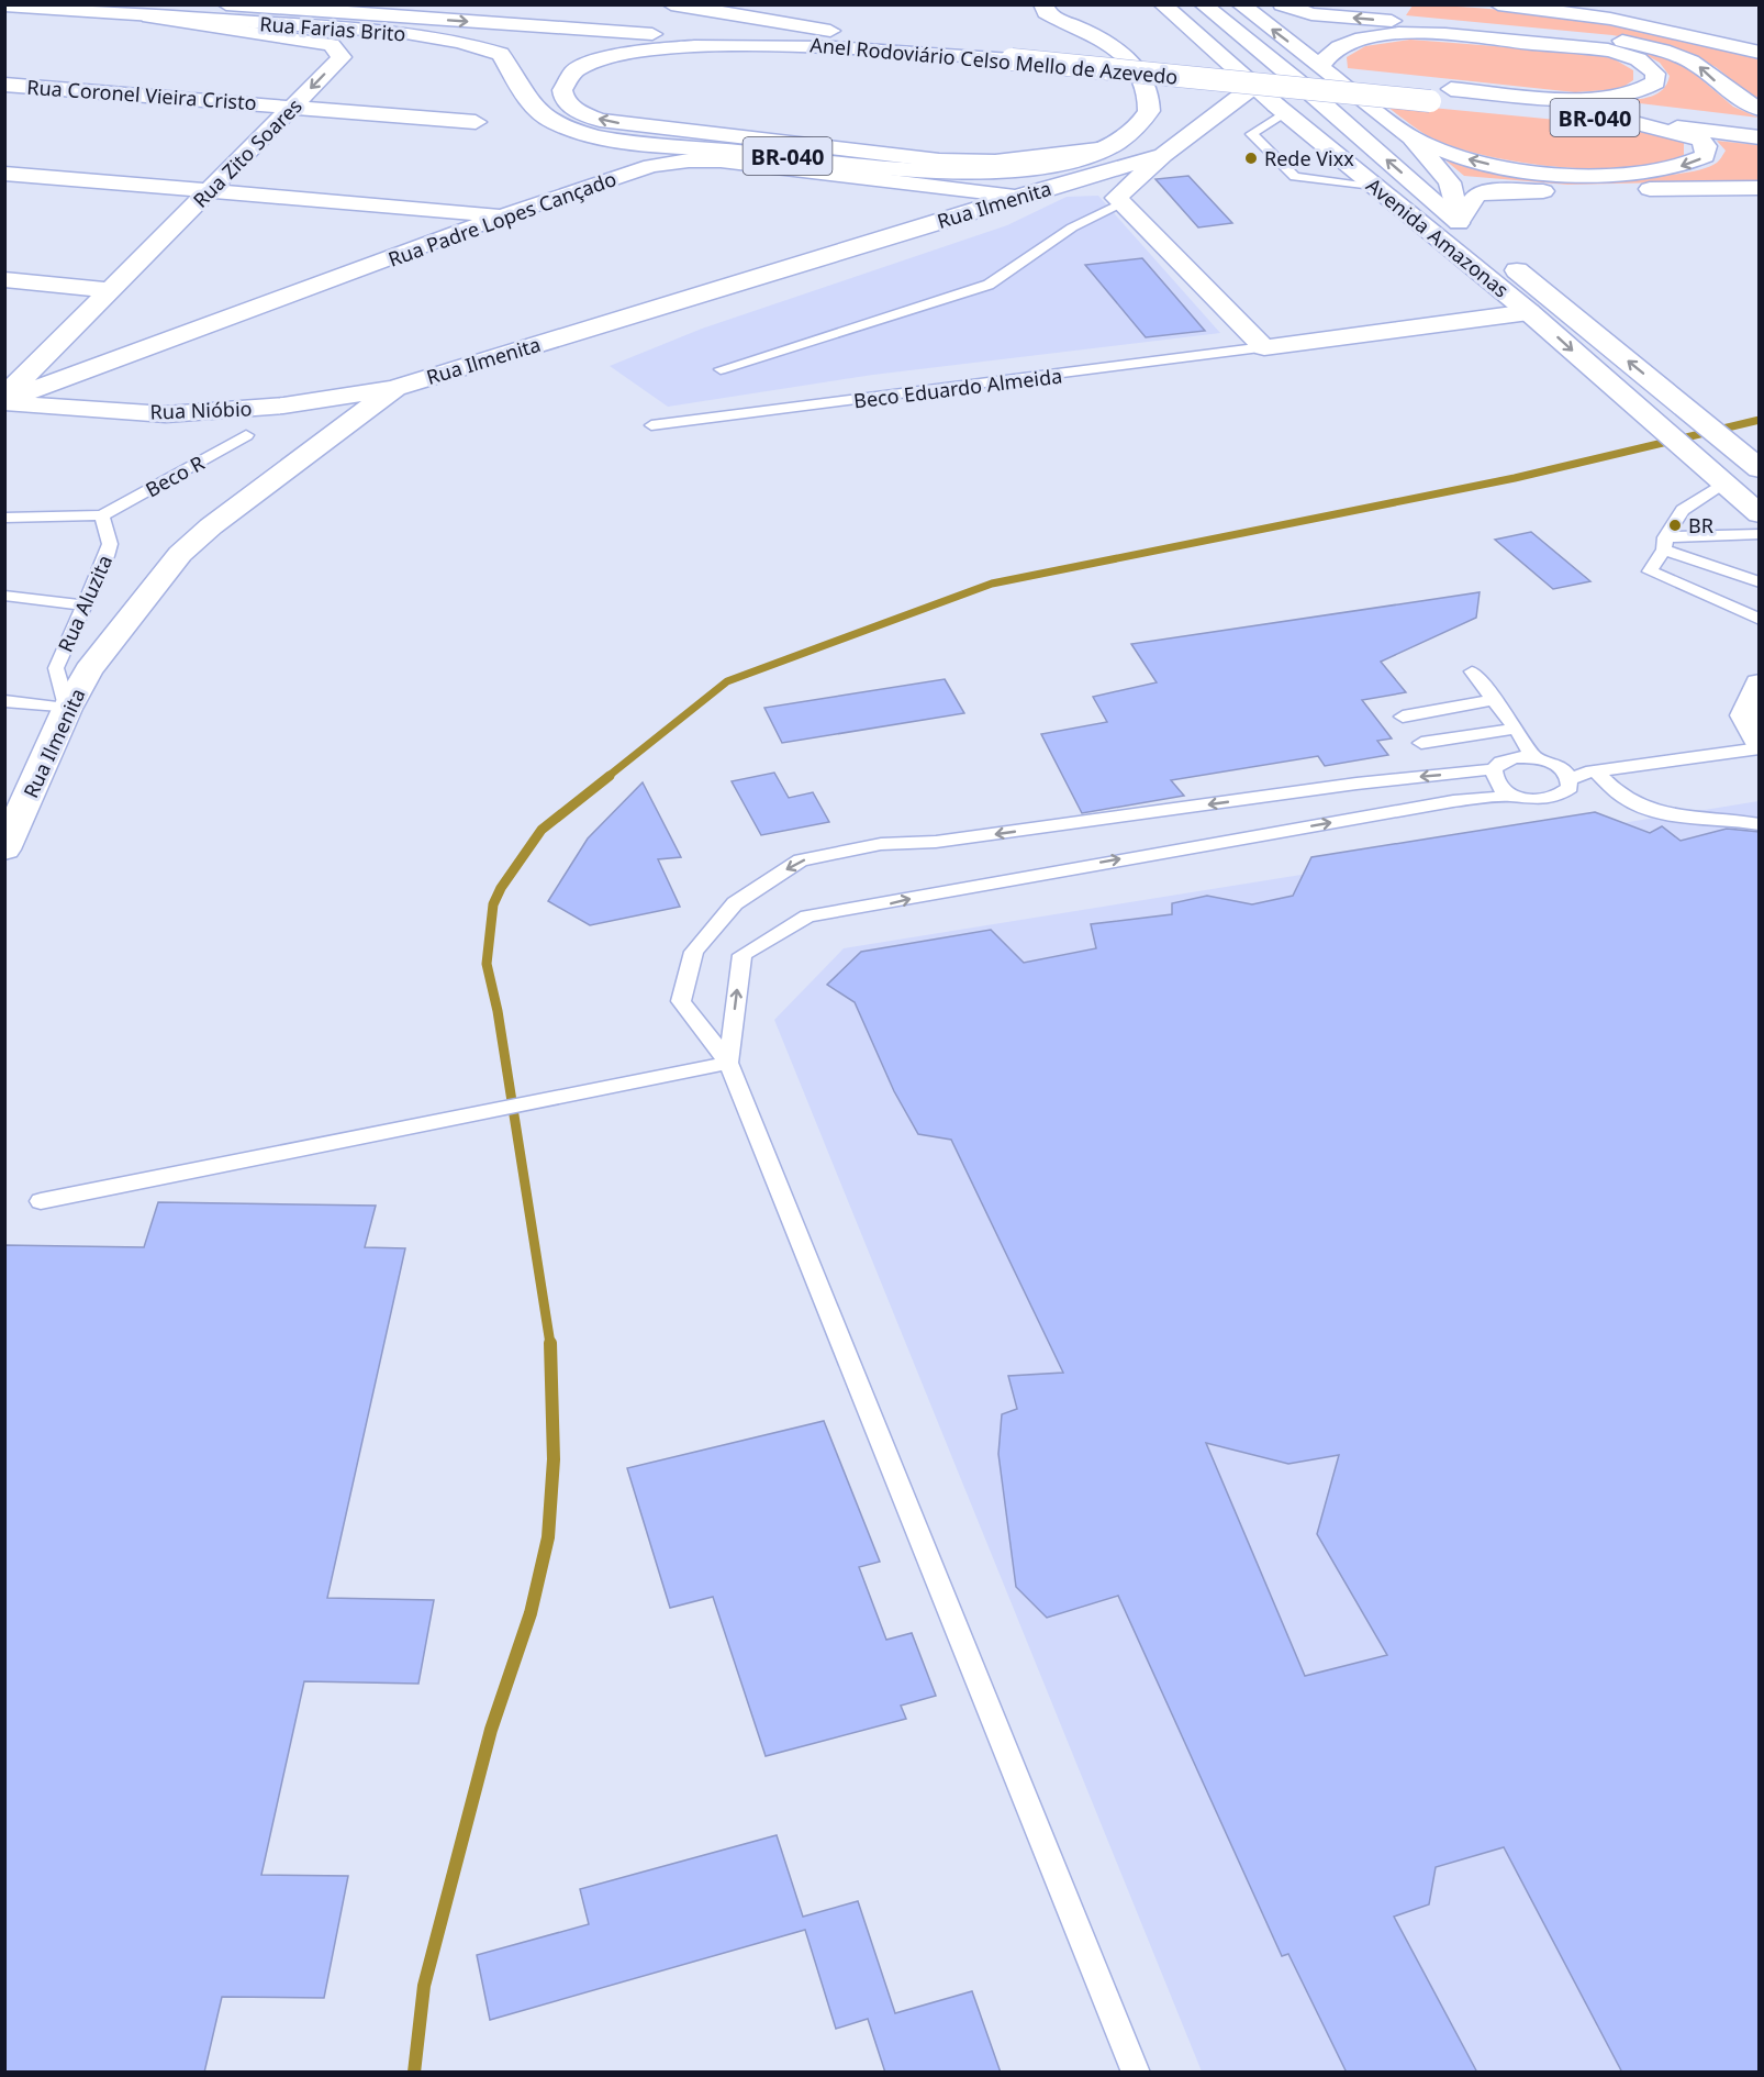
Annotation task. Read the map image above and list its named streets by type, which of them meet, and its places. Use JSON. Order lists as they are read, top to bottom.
{
  "streets": {
    "main road": [
      "Rua Farias Brito",
      "Anel Rodoviário Celso Mello de Azevedo",
      "Rua Coronel Vieira Cristo",
      "BR-040",
      "Rua Zito Soares",
      "Rua Ilmenita",
      "Rua Padre Lopes Cançado",
      "Avenida Amazonas",
      "Rua Nióbio"
    ],
    "lane": ["Beco Eduardo Almeida", "Beco R", "Rua Aluzita"]
  },
  "crossings": [
    ["Rua Farias Brito", "BR-040"],
    ["Rua Farias Brito", "Rua Zito Soares"],
    ["Rua Coronel Vieira Cristo", "Rua Zito Soares"],
    ["Rua Zito Soares", "Rua Padre Lopes Cançado"],
    ["Rua Zito Soares", "Rua Nióbio"],
    ["Rua Ilmenita", "Rua Padre Lopes Cançado"],
    ["Rua Ilmenita", "Rua Nióbio"],
    ["Rua Ilmenita", "Rua Aluzita"],
    ["Rua Padre Lopes Cançado", "Rua Nióbio"],
    ["Beco R", "Rua Aluzita"]
  ],
  "places": ["Rede Vixx", "BR"]
}
